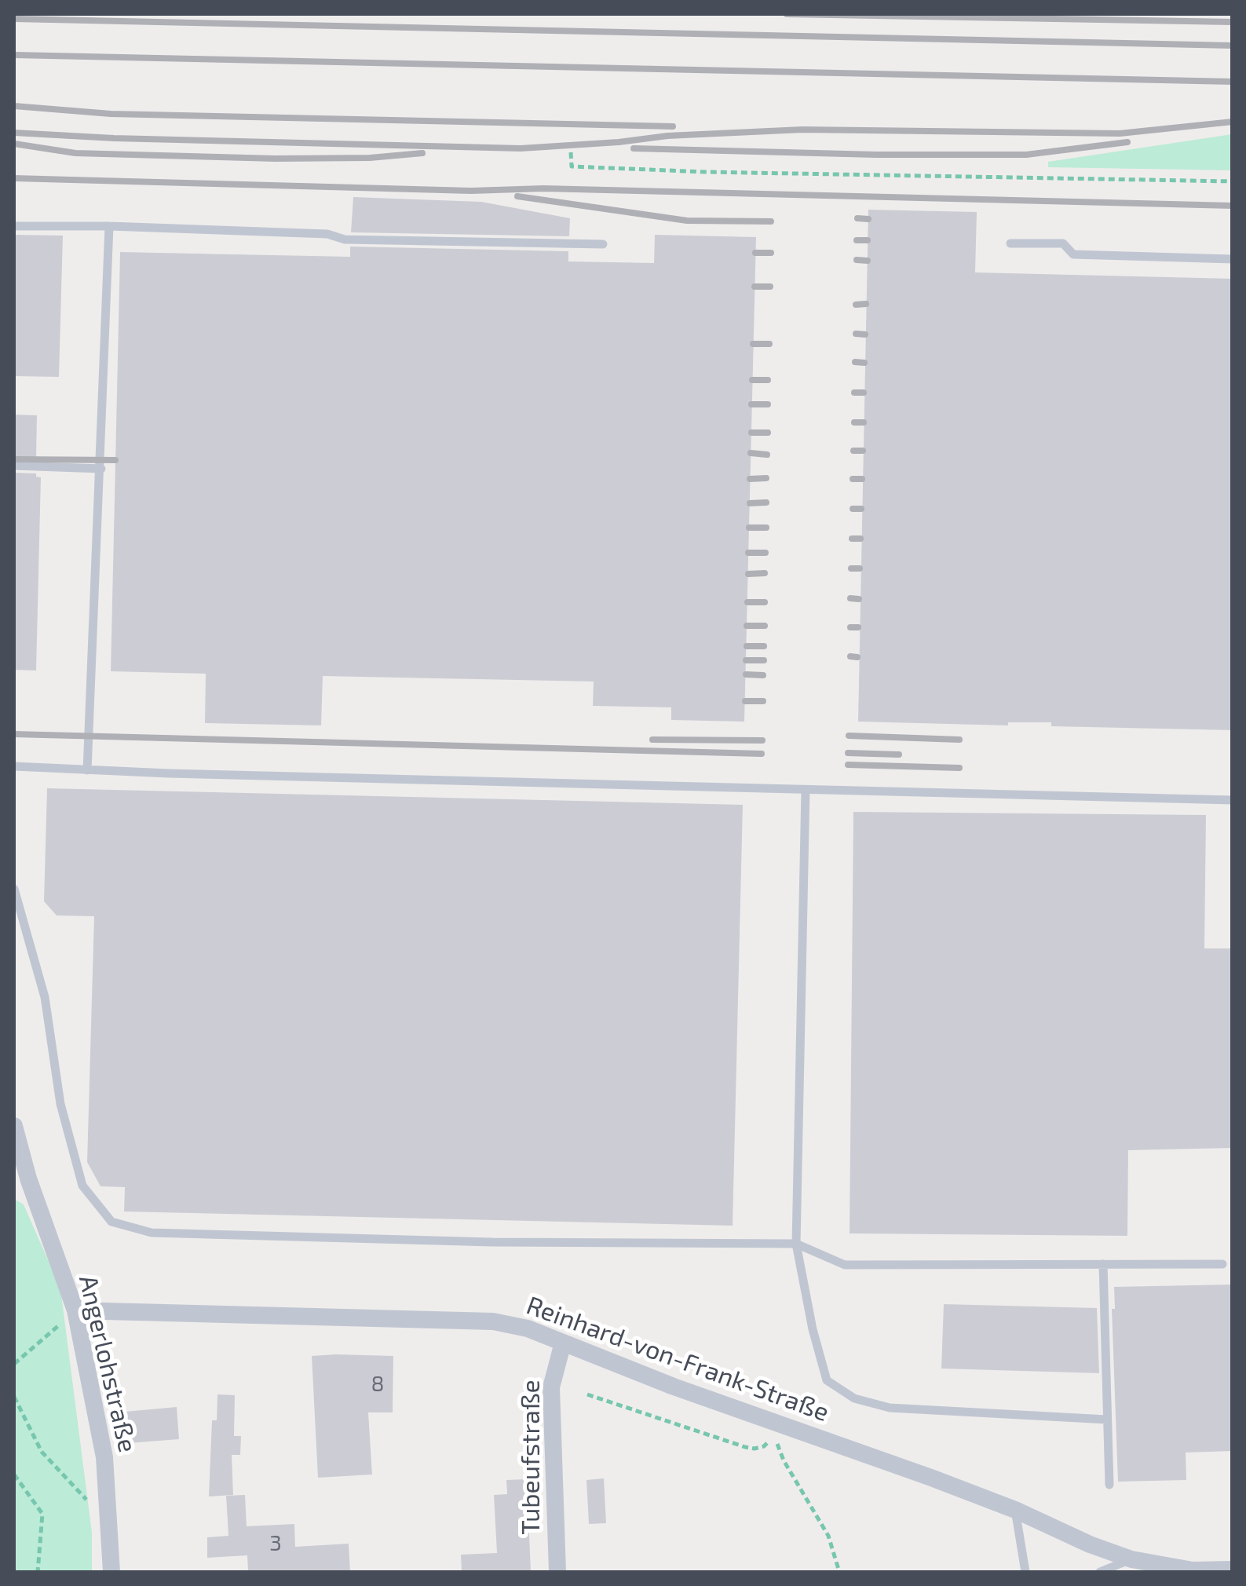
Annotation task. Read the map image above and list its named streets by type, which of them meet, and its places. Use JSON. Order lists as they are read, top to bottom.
{
  "streets": {
    "street": ["Reinhard-von-Frank-Straße", "Angerlohstraße", "Tubeufstraße"]
  },
  "crossings": [
    ["Reinhard-von-Frank-Straße", "Angerlohstraße"],
    ["Reinhard-von-Frank-Straße", "Tubeufstraße"]
  ],
  "house_numbers": ["8", "3"]
}
